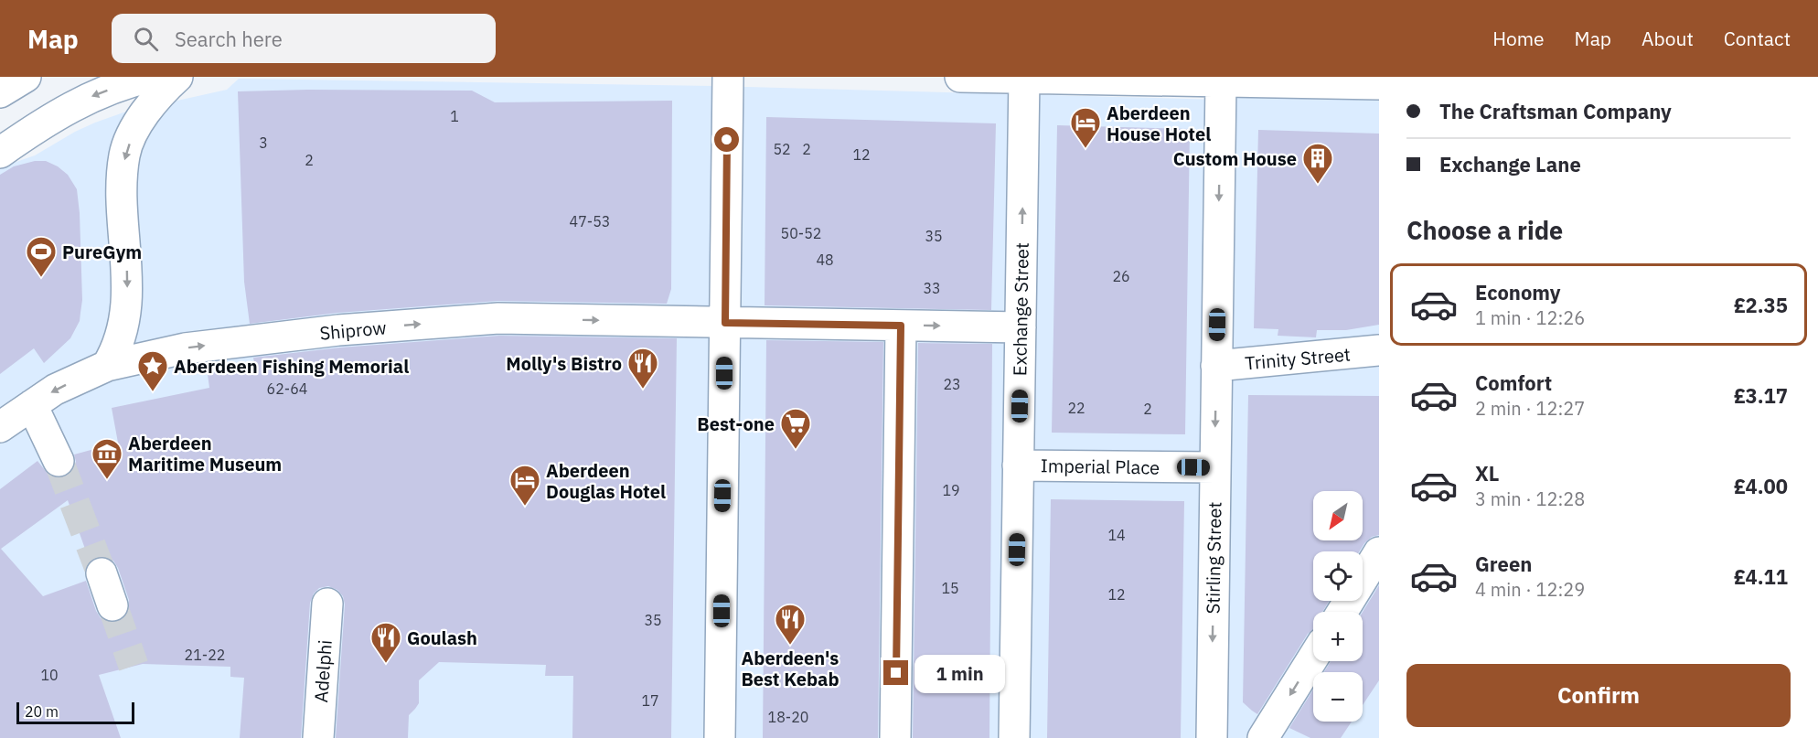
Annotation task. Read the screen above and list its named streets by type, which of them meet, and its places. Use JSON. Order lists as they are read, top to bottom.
{
  "streets": {
    "street": [
      "Exchange Street",
      "Shiprow",
      "Trinity Street",
      "Imperial Place",
      "Stirling Street",
      "Adelphi"
    ]
  },
  "crossings": [
    ["Exchange Street", "Shiprow"],
    ["Exchange Street", "Imperial Place"],
    ["Trinity Street", "Stirling Street"],
    ["Imperial Place", "Stirling Street"]
  ],
  "one_way": ["Exchange Street", "Shiprow", "Stirling Street"],
  "places": {
    "hotel": ["Aberdeen House Hotel", "Aberdeen Douglas Hotel"],
    "building": ["Custom House"],
    "sports": ["PureGym"],
    "restaurant": ["Molly's Bistro", "Aberdeen's Best Kebab", "Goulash"],
    "place": ["Aberdeen Fishing Memorial"],
    "supermarket": ["Best-one"],
    "museum": ["Aberdeen Maritime Museum"]
  },
  "house_numbers": [
    "1",
    "3",
    "52",
    "2",
    "12",
    "2",
    "47-53",
    "50-52",
    "35",
    "48",
    "26",
    "33",
    "23",
    "62-64",
    "22",
    "2",
    "19",
    "14",
    "15",
    "12",
    "35",
    "21-22",
    "10",
    "17",
    "18-20"
  ],
  "scale_bar": "20 m",
  "north": "bottom left",
  "page": {
    "header": "Map",
    "search": "Search here",
    "nav": [
      "Home",
      "Map",
      "About",
      "Contact"
    ],
    "banner": ["The Craftsman Company", "Exchange Lane"],
    "heading": "Choose a ride",
    "list": [
      {
        "name": "Economy",
        "note": "1 min · 12:26",
        "value": "£2.35"
      },
      {
        "name": "Comfort",
        "note": "2 min · 12:27",
        "value": "£3.17"
      },
      {
        "name": "XL",
        "note": "3 min · 12:28",
        "value": "£4.00"
      },
      {
        "name": "Green",
        "note": "4 min · 12:29",
        "value": "£4.11"
      }
    ],
    "map_buttons": ["+", "−"],
    "buttons": "Confirm",
    "bubble": "1 min",
    "scale": "20 m"
  }
}
